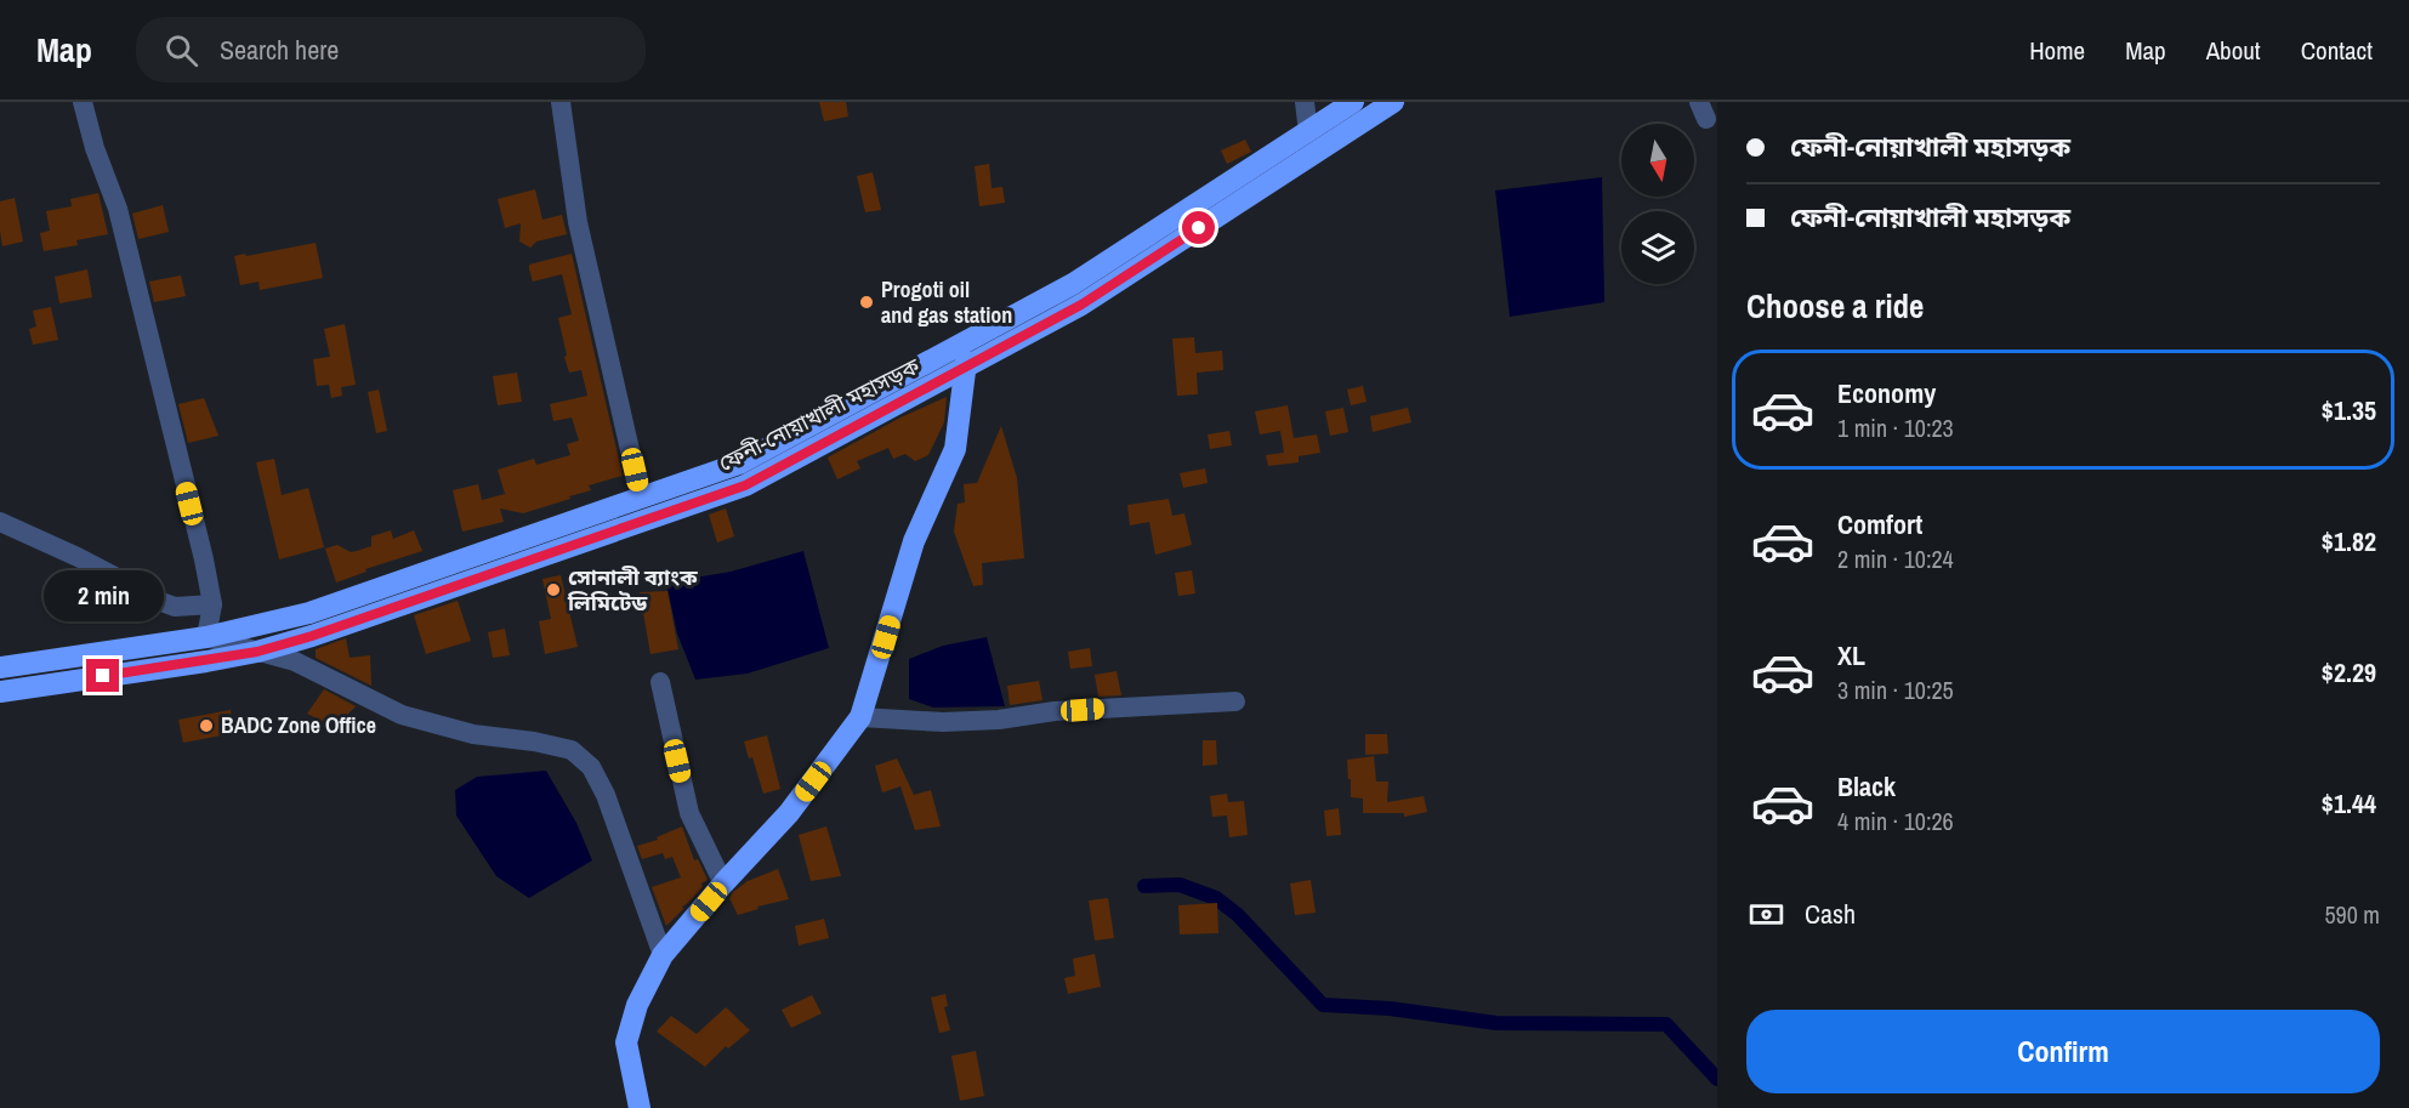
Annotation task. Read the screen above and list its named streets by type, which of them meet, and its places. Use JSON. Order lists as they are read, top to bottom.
{
  "streets": {
    "highway": ["ফেনী-নোয়াখালী মহাসড়ক"]
  },
  "places": ["Progoti oil and gas station", "সোনালী ব্যাংক লিমিটেড", "BADC Zone Office"],
  "north": "bottom",
  "page": {
    "header": "Map",
    "search": "Search here",
    "nav": [
      "Home",
      "Map",
      "About",
      "Contact"
    ],
    "banner": ["ফেনী-নোয়াখালী মহাসড়ক", "ফেনী-নোয়াখালী মহাসড়ক"],
    "heading": "Choose a ride",
    "list": [
      {
        "name": "Economy",
        "note": "1 min · 10:23",
        "value": "$1.35"
      },
      {
        "name": "Comfort",
        "note": "2 min · 10:24",
        "value": "$1.82"
      },
      {
        "name": "XL",
        "note": "3 min · 10:25",
        "value": "$2.29"
      },
      {
        "name": "Black",
        "note": "4 min · 10:26",
        "value": "$1.44"
      }
    ],
    "bubble": "2 min",
    "pay": ["Cash", "590 m"],
    "buttons": "Confirm"
  }
}
